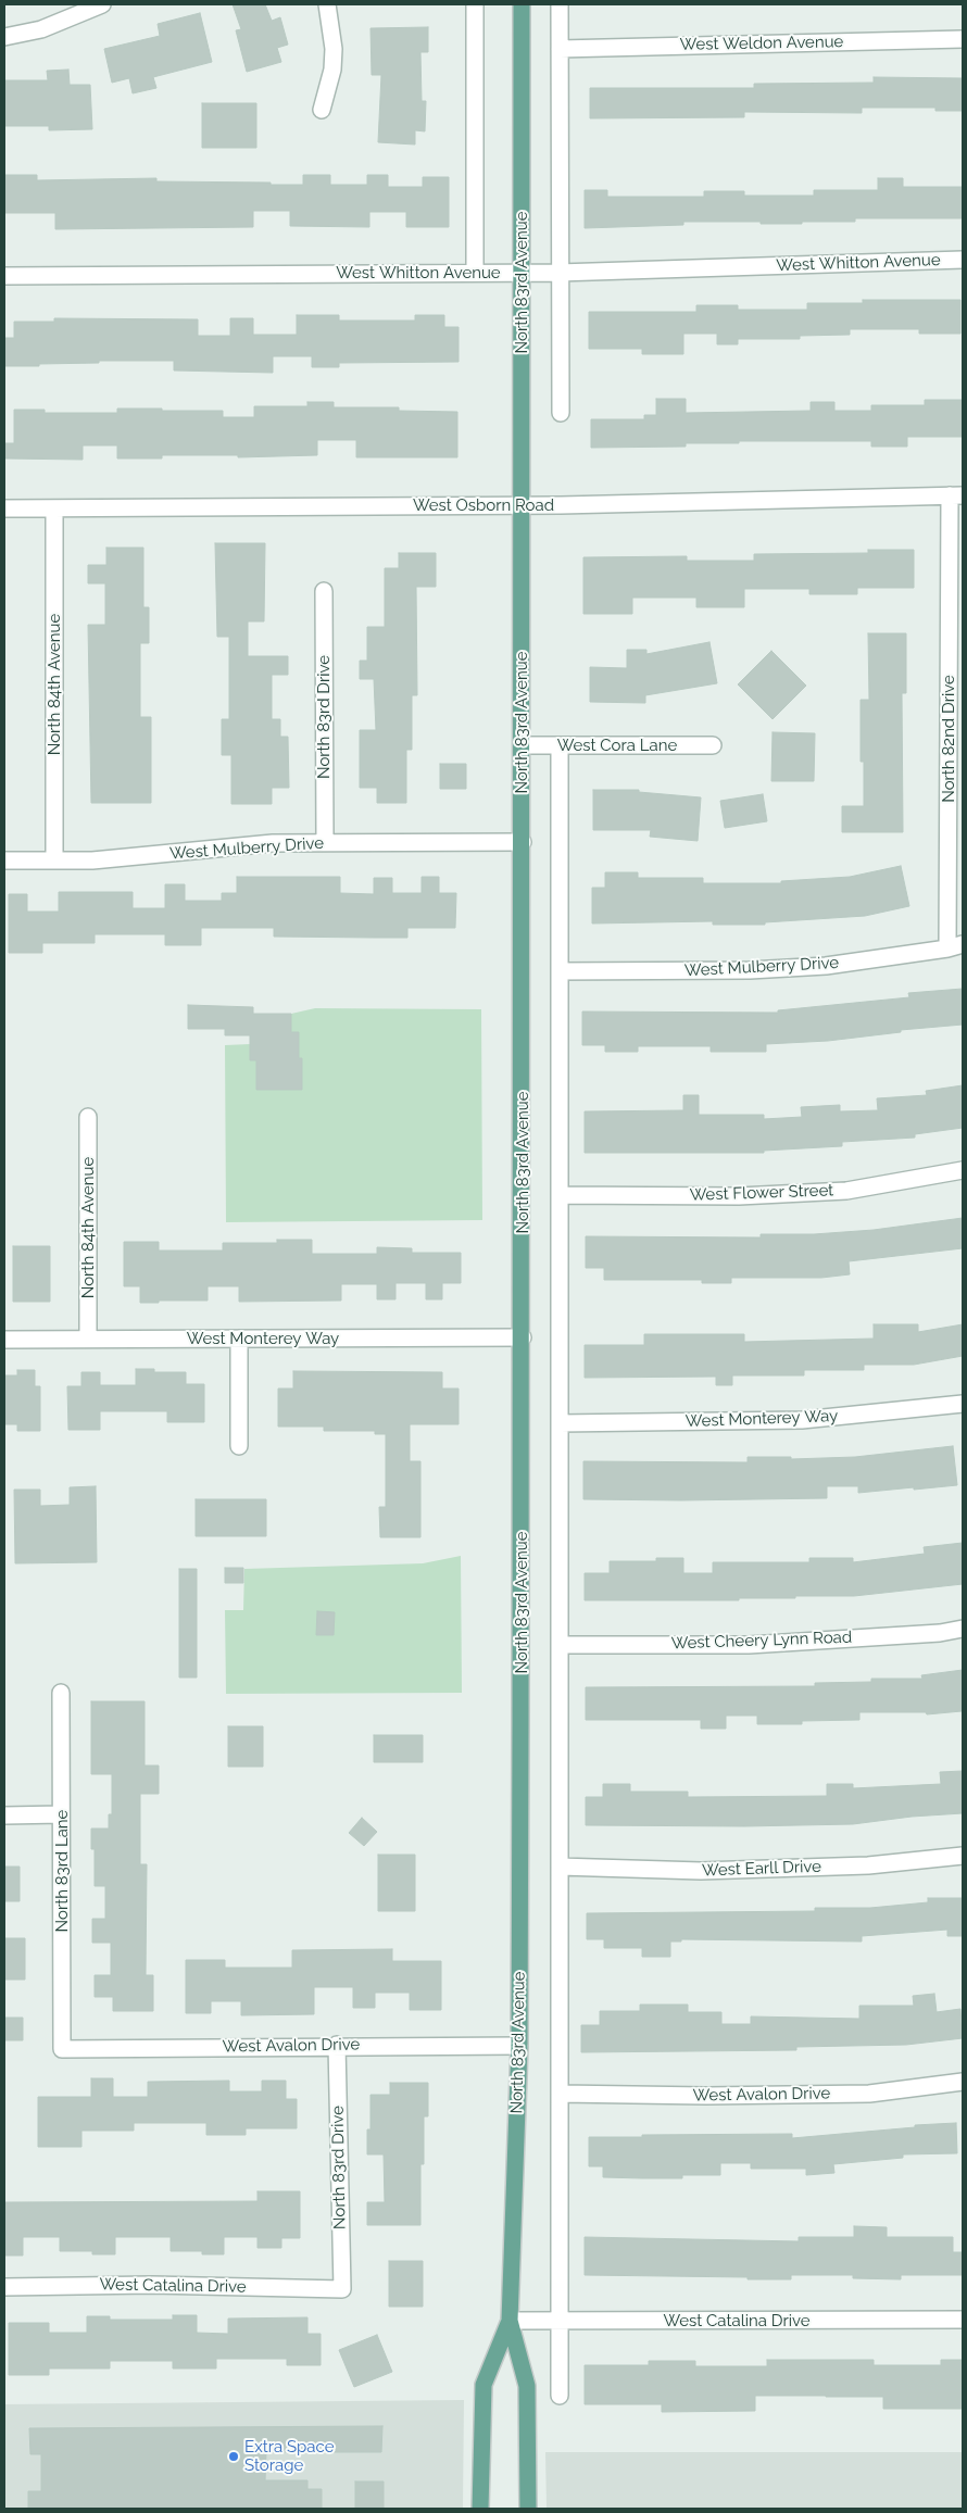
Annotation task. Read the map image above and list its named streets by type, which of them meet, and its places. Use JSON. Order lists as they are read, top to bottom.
{
  "streets": {
    "main road": ["North 83rd Avenue"],
    "street": [
      "West Weldon Avenue",
      "West Whitton Avenue",
      "West Osborn Road",
      "North 84th Avenue",
      "North 83rd Drive",
      "North 82nd Drive",
      "West Cora Lane",
      "West Mulberry Drive",
      "West Flower Street",
      "West Monterey Way",
      "West Cheery Lynn Road",
      "West Earll Drive",
      "North 83rd Lane",
      "West Avalon Drive",
      "West Catalina Drive"
    ]
  },
  "crossings": [
    ["West Whitton Avenue", "North 83rd Avenue"],
    ["North 83rd Avenue", "West Osborn Road"],
    ["North 83rd Avenue", "West Cora Lane"],
    ["North 83rd Avenue", "West Mulberry Drive"],
    ["North 83rd Avenue", "West Monterey Way"],
    ["North 83rd Avenue", "West Avalon Drive"],
    ["North 83rd Avenue", "West Catalina Drive"],
    ["West Osborn Road", "North 84th Avenue"],
    ["West Osborn Road", "North 82nd Drive"],
    ["North 84th Avenue", "West Mulberry Drive"],
    ["North 84th Avenue", "West Monterey Way"],
    ["North 83rd Drive", "West Mulberry Drive"],
    ["North 83rd Drive", "West Avalon Drive"],
    ["North 83rd Drive", "West Catalina Drive"],
    ["North 82nd Drive", "West Mulberry Drive"],
    ["North 83rd Lane", "West Avalon Drive"]
  ],
  "places": ["Extra Space Storage"]
}
